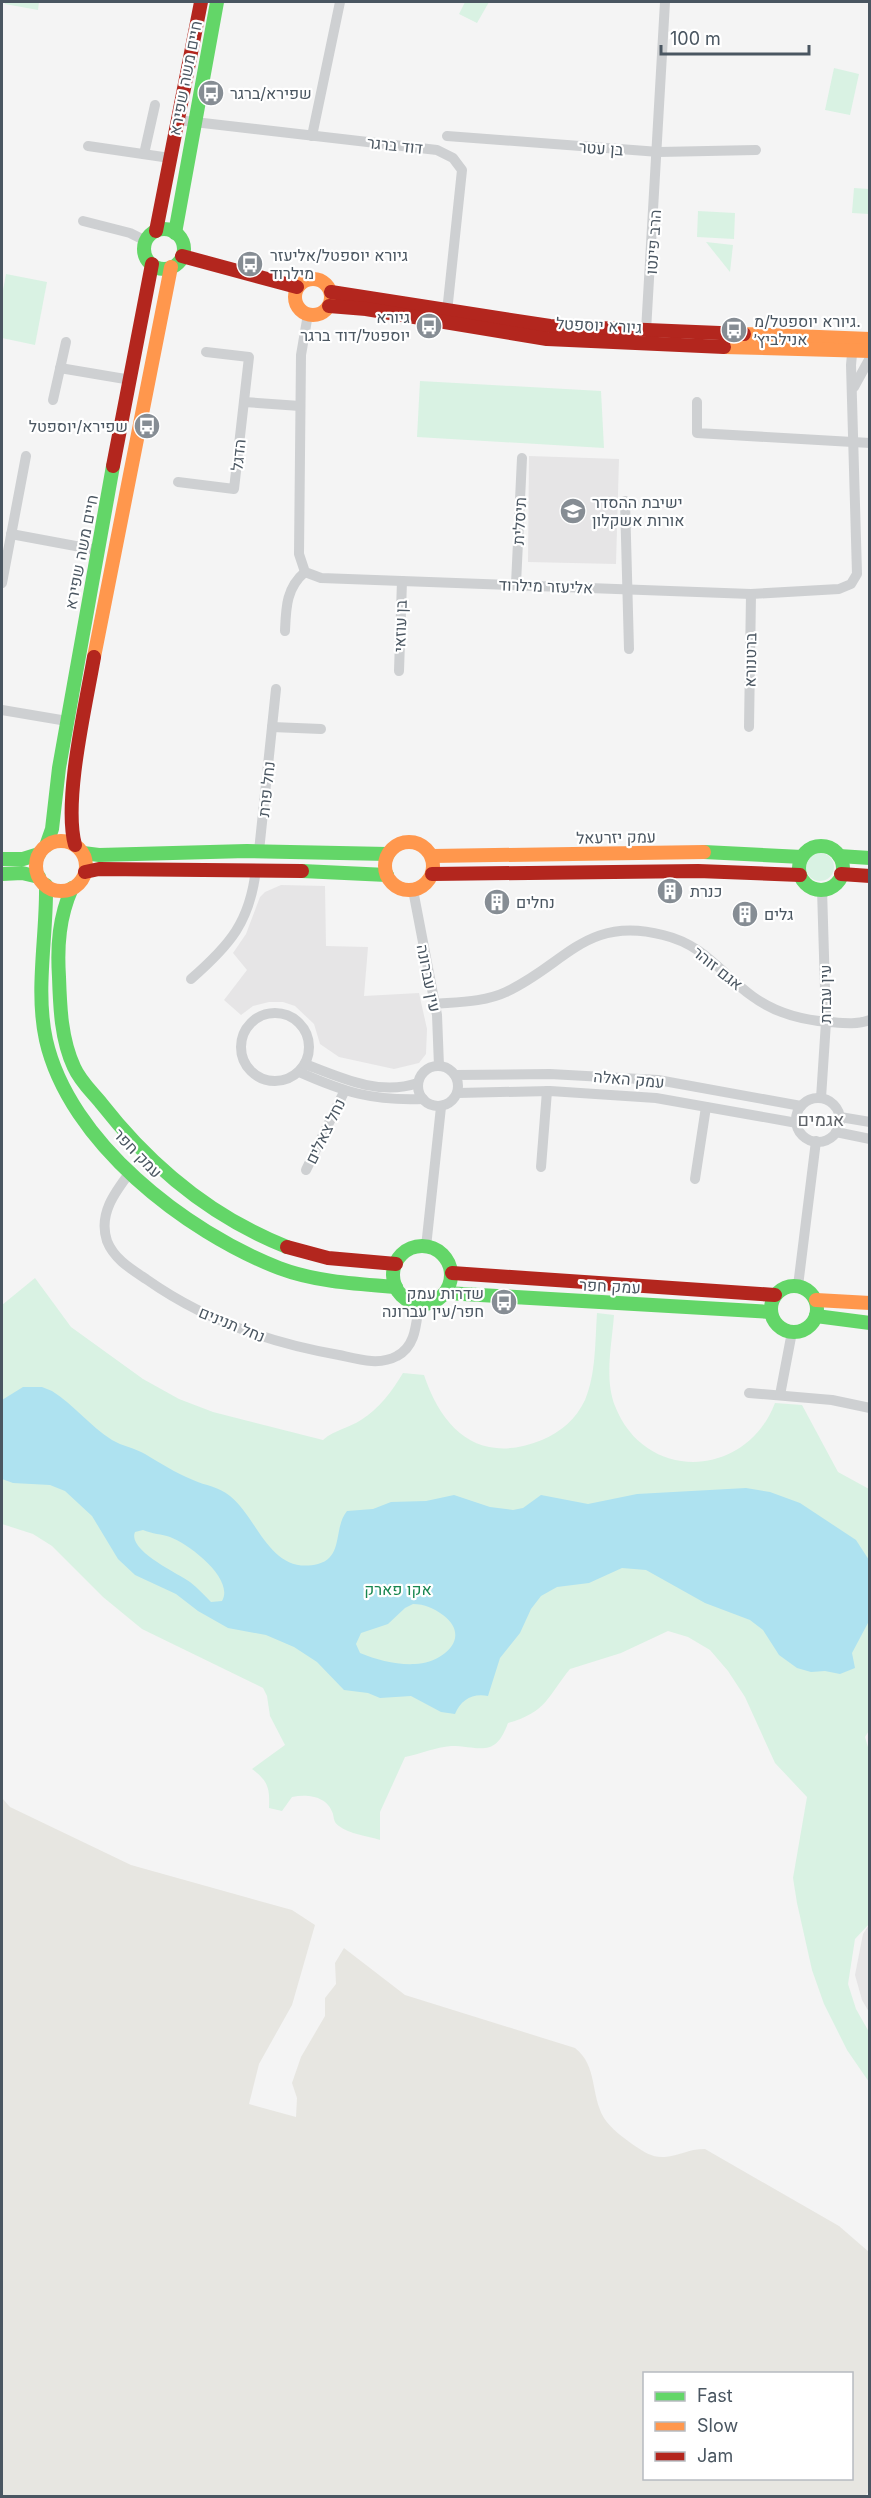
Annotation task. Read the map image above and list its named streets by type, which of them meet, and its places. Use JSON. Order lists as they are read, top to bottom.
{
  "streets": {
    "street": [
      "חיים משה שפירא",
      "דוד ברגר",
      "בן עטר",
      "הרב פינטו",
      "גיורא יוספטל",
      "הדגל",
      "תיסלית",
      "אליעזר מילרוד",
      "בן עוזאי",
      "ברטנורא",
      "נחל פרת",
      "עמק יזרעאל",
      "אגם זוהר",
      "עין עברונה",
      "עין עבדת",
      "עמק האלה",
      "נחל צאלים",
      "עמק חפר",
      "נחל תנינים"
    ]
  },
  "crossings": [
    ["חיים משה שפירא", "דוד ברגר"],
    ["חיים משה שפירא", "עמק חפר"],
    ["דוד ברגר", "גיורא יוספטל"],
    ["בן עטר", "הרב פינטו"],
    ["הרב פינטו", "גיורא יוספטל"],
    ["גיורא יוספטל", "אליעזר מילרוד"],
    ["תיסלית", "אליעזר מילרוד"],
    ["אליעזר מילרוד", "בן עוזאי"],
    ["אליעזר מילרוד", "ברטנורא"],
    ["עמק יזרעאל", "עין עברונה"],
    ["עמק יזרעאל", "עין עבדת"],
    ["אגם זוהר", "עין עברונה"],
    ["אגם זוהר", "עין עבדת"],
    ["עין עברונה", "עמק האלה"],
    ["עין עבדת", "עמק האלה"],
    ["עמק חפר", "נחל תנינים"]
  ],
  "districts": ["אגמים"],
  "parks": ["אקו פארק"],
  "places": {
    "bus stop": [
      "שפירא/ברגר",
      "גיורא יוספטל/אליעזר מילרוד",
      "גיורא יוספטל/דוד ברגר",
      "גיורא יוספטל/מ. אנילביץ׳",
      "שפירא/יוספטל",
      "שדרות עמק חפר/עין עברונה"
    ],
    "school or university": ["ישיבת ההסדר אורות אשקלון"],
    "building": ["כנרת", "נחלים", "גלים"]
  },
  "legend": ["Fast", "Slow", "Jam"],
  "scale_bar": "100 m"
}
